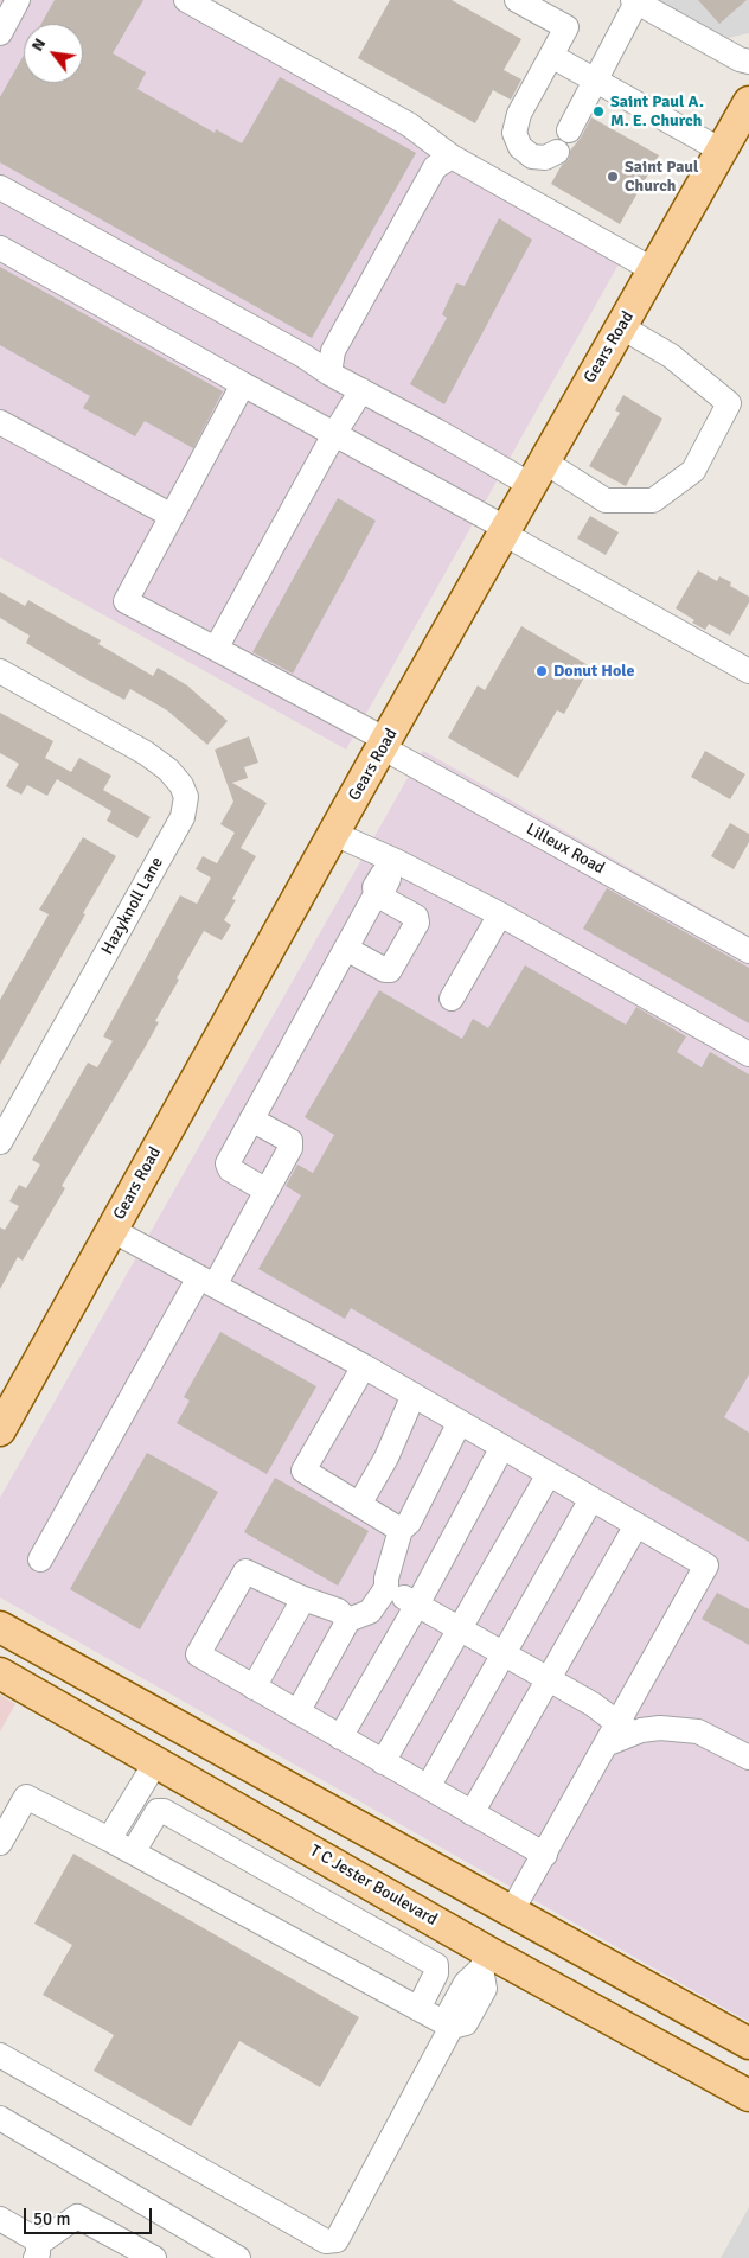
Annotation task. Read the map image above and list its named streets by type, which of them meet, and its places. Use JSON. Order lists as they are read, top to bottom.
{
  "streets": {
    "main road": ["Gears Road", "T C Jester Boulevard"],
    "street": ["Lilleux Road", "Hazyknoll Lane"]
  },
  "crossings": [
    ["Gears Road", "Lilleux Road"]
  ],
  "places": ["Saint Paul A. M. E. Church", "Saint Paul Church", "Donut Hole"],
  "scale_bar": "50 m",
  "north": "top left"
}
